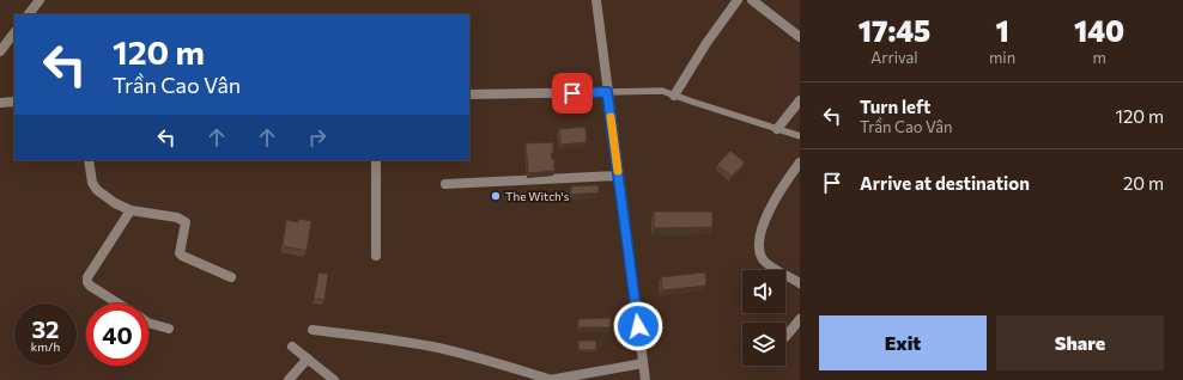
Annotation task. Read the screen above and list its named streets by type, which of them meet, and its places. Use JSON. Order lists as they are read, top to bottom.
{
  "places": ["The Witch's"],
  "page": {
    "eta": [
      "17:45",
      "Arrival",
      "1",
      "min",
      "140",
      "m"
    ],
    "turn": ["120 m", "Trần Cao Vân"],
    "list": [
      {
        "name": "Turn left",
        "note": "Trần Cao Vân",
        "value": "120 m"
      },
      {
        "name": "Arrive at destination",
        "value": "20 m"
      }
    ],
    "speed": "32 km/h",
    "limit": "40",
    "buttons": ["Exit", "Share"]
  }
}
